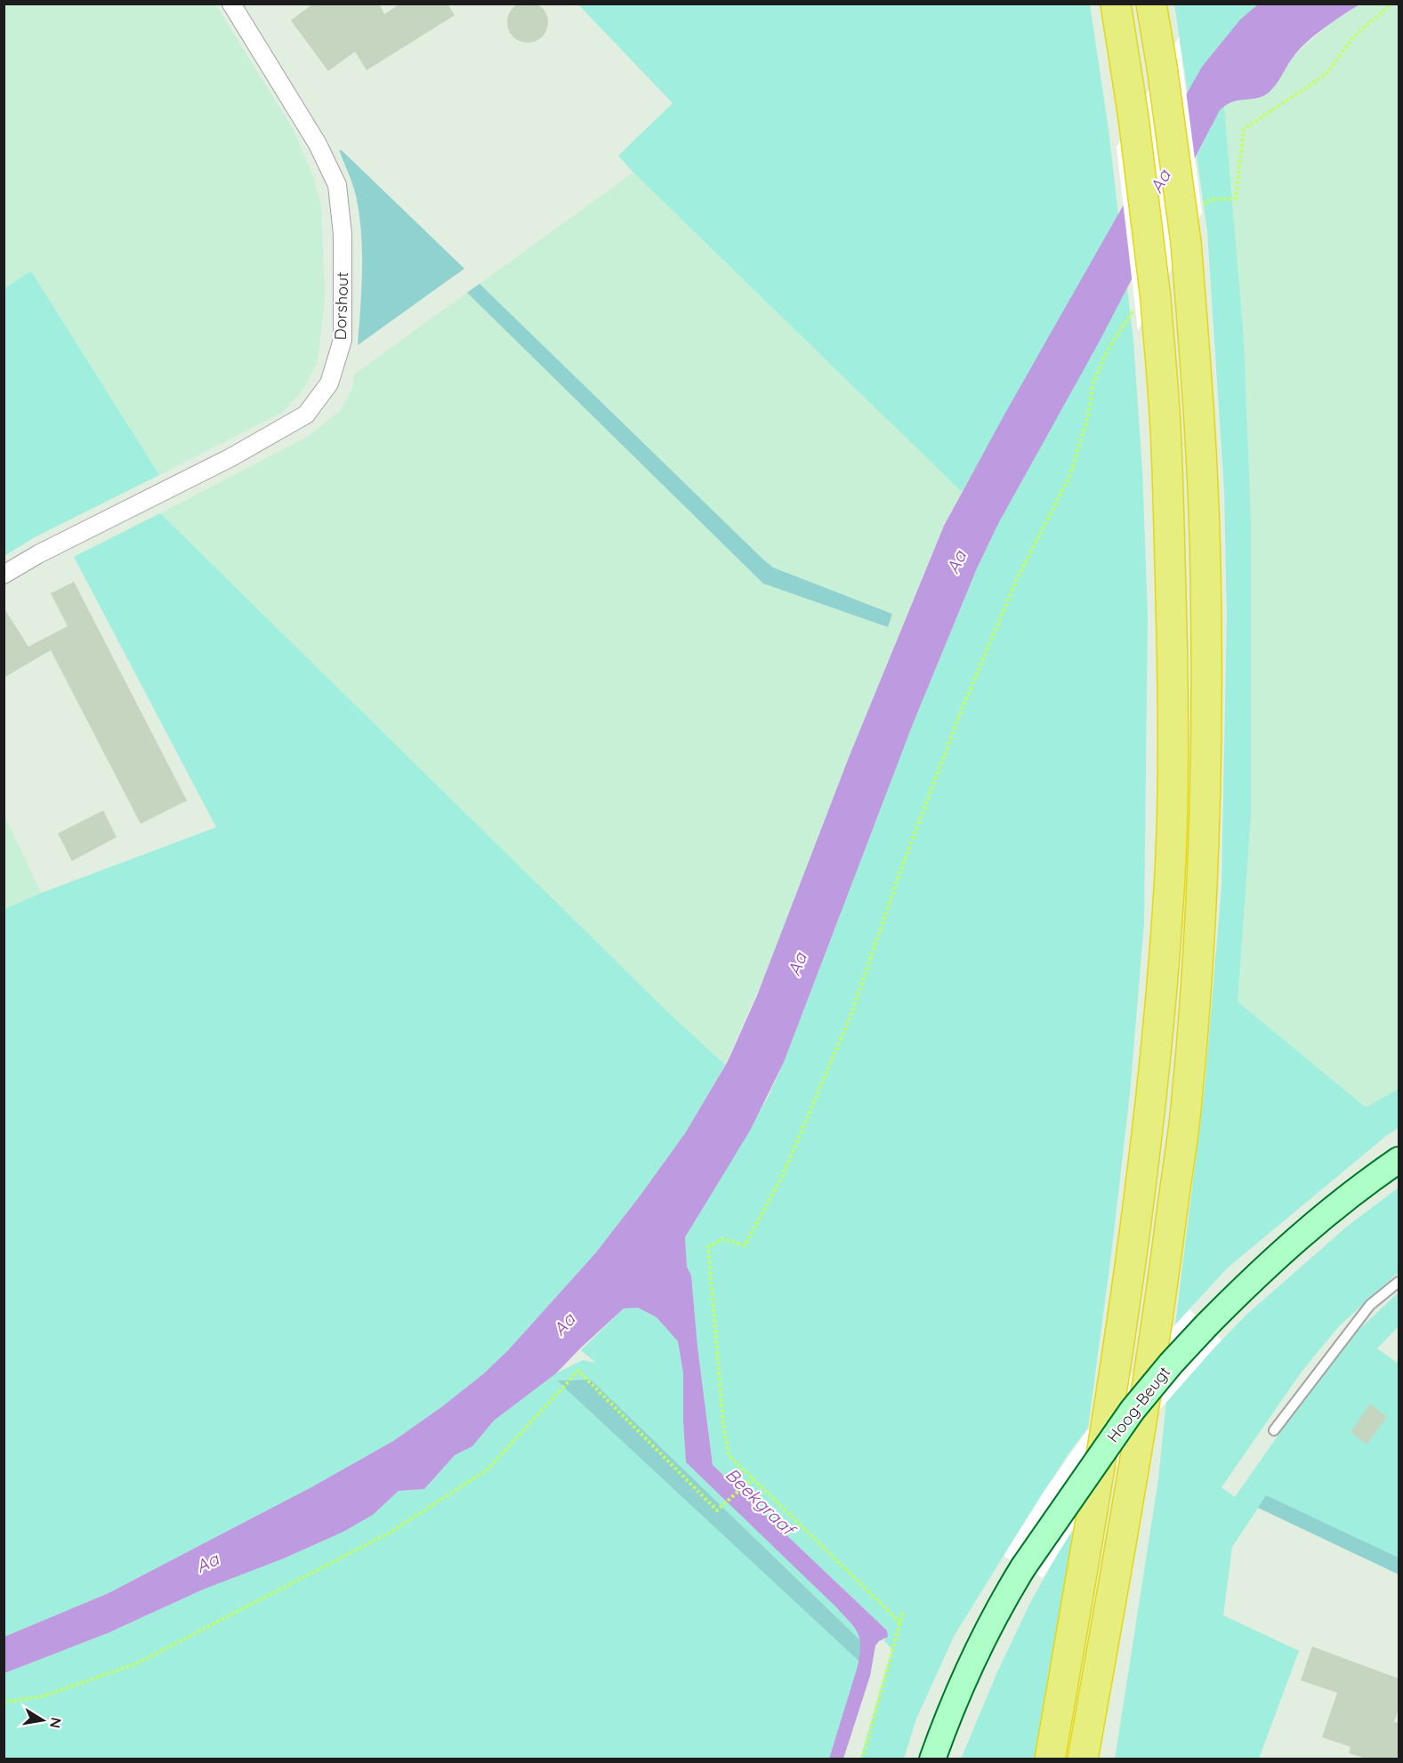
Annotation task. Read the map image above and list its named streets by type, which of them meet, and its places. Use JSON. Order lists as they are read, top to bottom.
{
  "streets": {
    "street": ["Dorshout", "Hoog-Beugt"]
  },
  "water": ["Aa", "Beekgraaf"],
  "north": "right"
}
